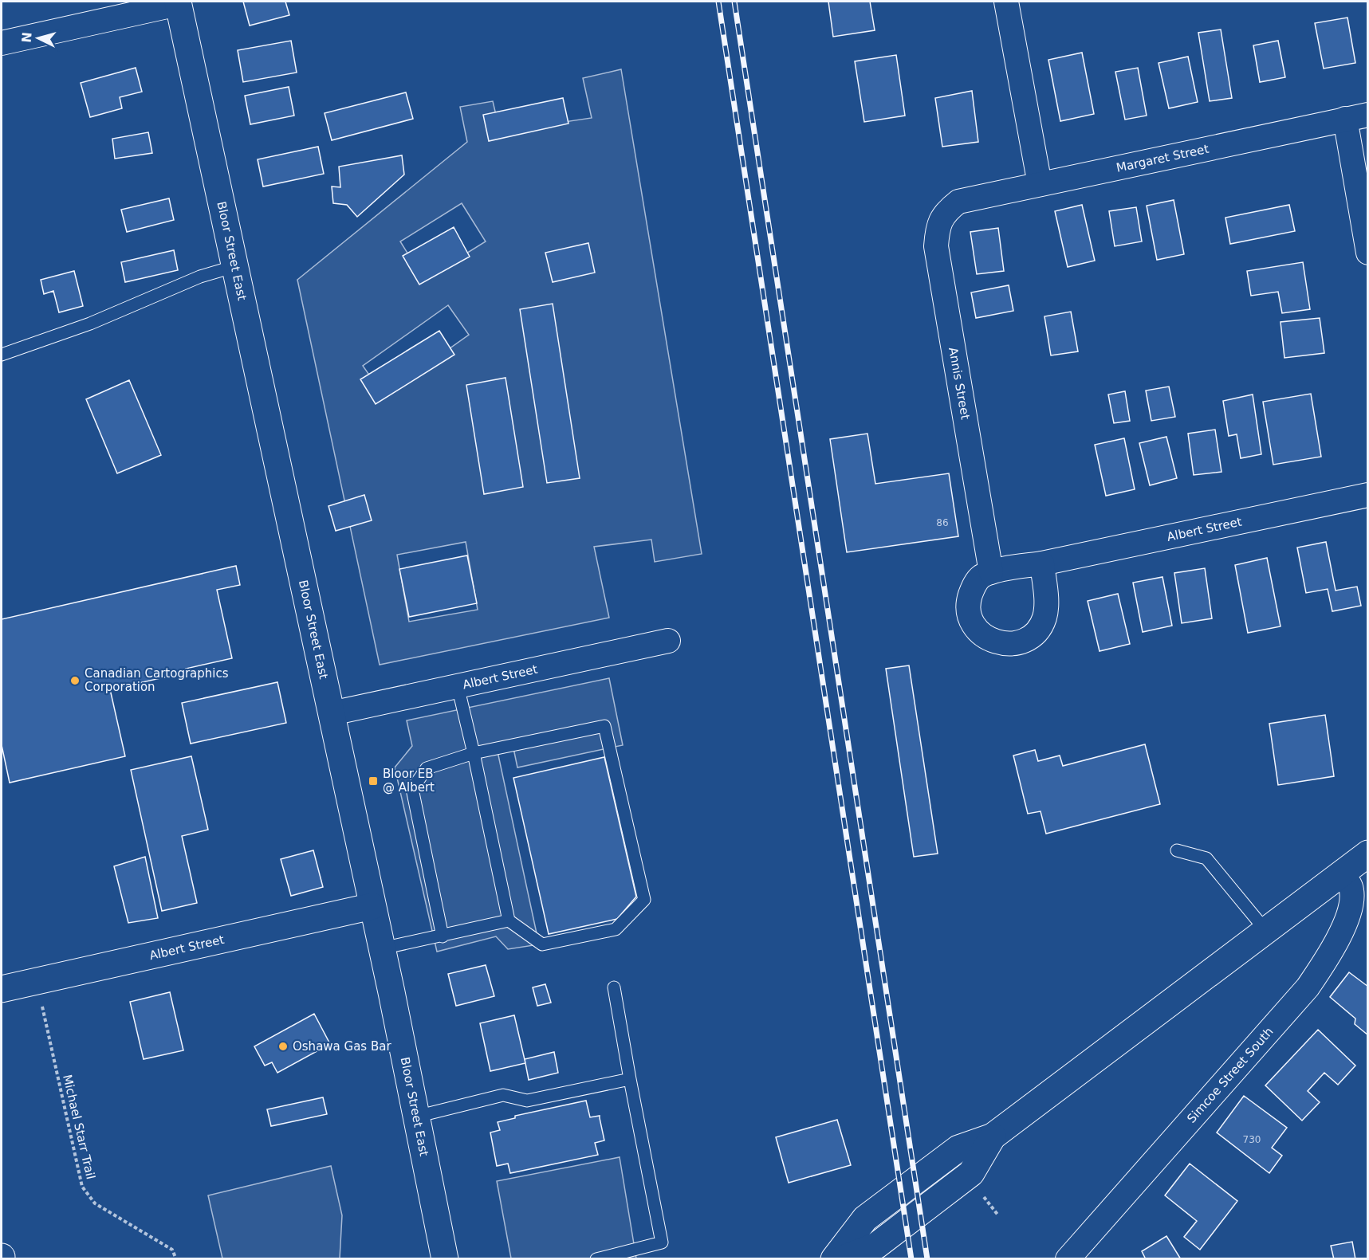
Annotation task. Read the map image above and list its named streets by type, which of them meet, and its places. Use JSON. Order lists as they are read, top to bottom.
{
  "streets": {
    "main road": ["Bloor Street East", "Albert Street"],
    "street": ["Margaret Street", "Annis Street", "Simcoe Street South"],
    "path": ["Michael Starr Trail"]
  },
  "crossings": [
    ["Margaret Street", "Annis Street"],
    ["Bloor Street East", "Albert Street"],
    ["Annis Street", "Albert Street"],
    ["Albert Street", "Michael Starr Trail"]
  ],
  "places": {
    "other": ["Canadian Cartographics Corporation", "Oshawa Gas Bar"],
    "transit": ["Bloor EB @ Albert"]
  },
  "house_numbers": ["86", "730"],
  "north": "left"
}
